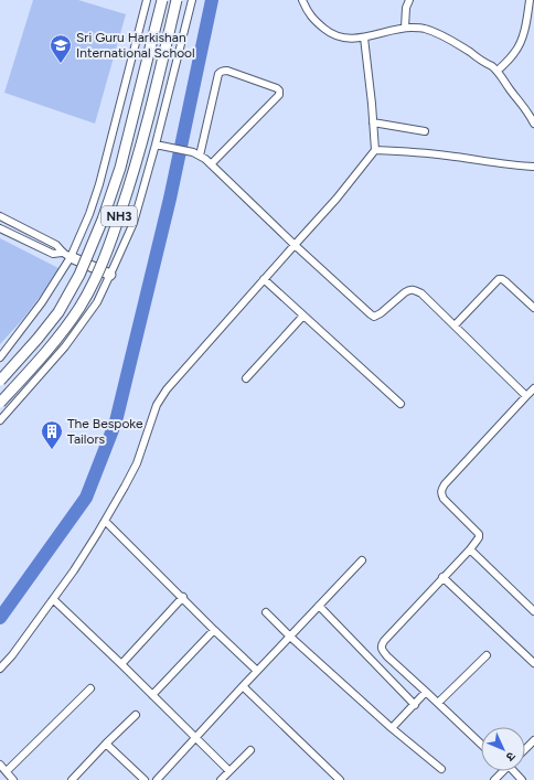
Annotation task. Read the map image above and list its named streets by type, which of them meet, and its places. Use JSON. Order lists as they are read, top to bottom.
{
  "streets": {
    "highway": ["NH3"]
  },
  "places": {
    "school or university": ["Sri Guru Harkishan International School"],
    "building": ["The Bespoke Tailors"]
  },
  "north": "bottom right"
}
